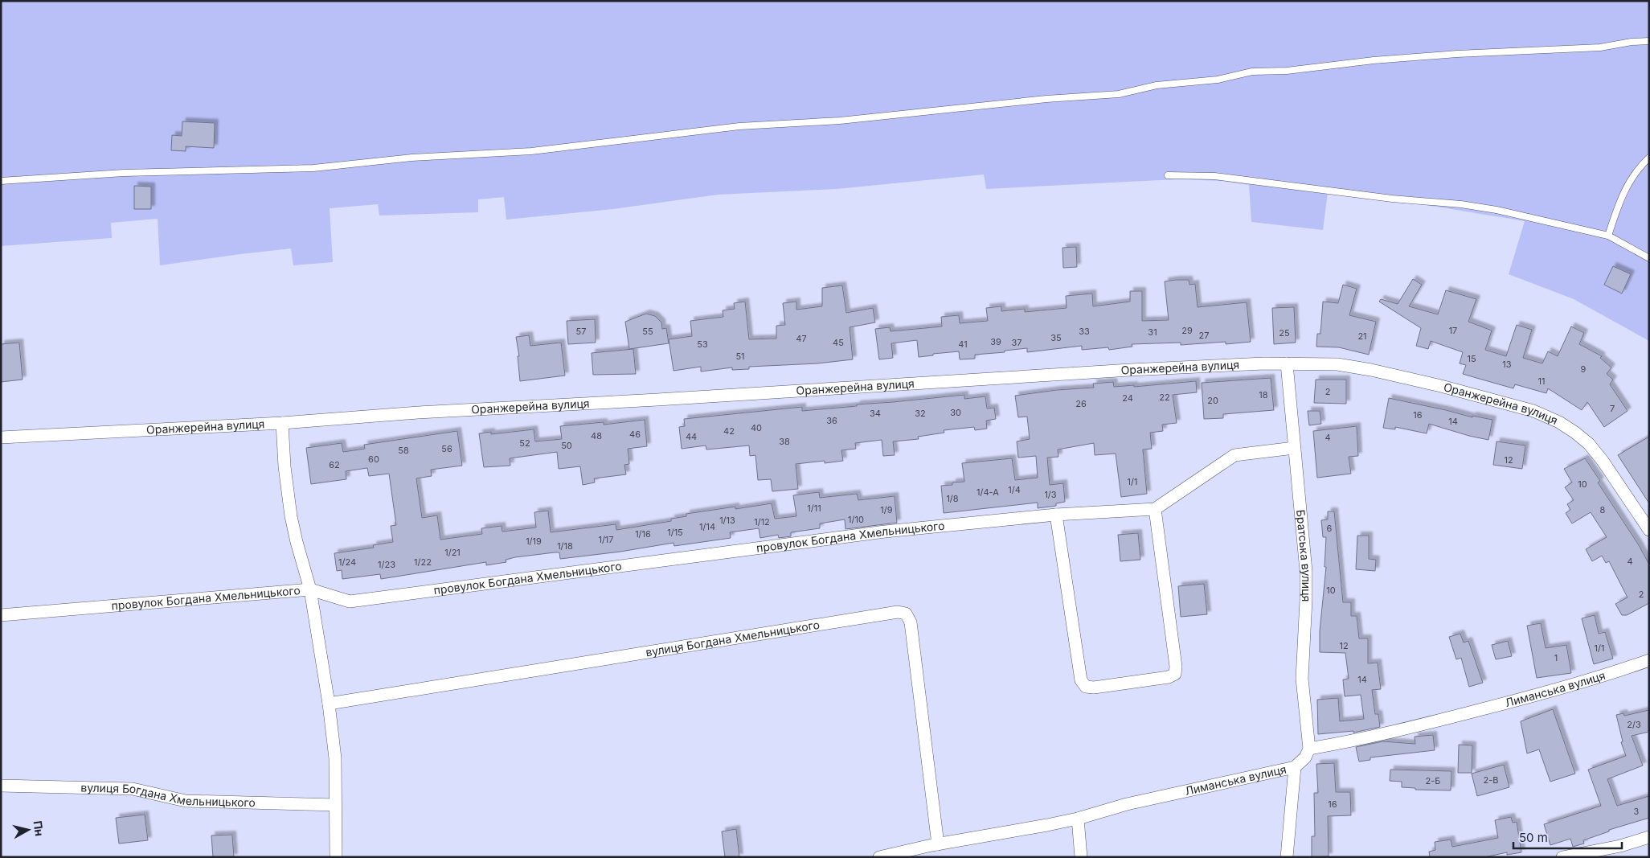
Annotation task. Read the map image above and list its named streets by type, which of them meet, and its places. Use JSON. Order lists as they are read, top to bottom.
{
  "streets": {
    "street": [
      "Оранжерейна вулиця",
      "провулок Богдана Хмельницького",
      "Братська вулиця",
      "вулиця Богдана Хмельницького",
      "Лиманська вулиця"
    ]
  },
  "crossings": [
    ["Оранжерейна вулиця", "Братська вулиця"],
    ["провулок Богдана Хмельницького", "Братська вулиця"],
    ["Братська вулиця", "Лиманська вулиця"],
    ["вулиця Богдана Хмельницького", "Лиманська вулиця"]
  ],
  "house_numbers": [
    "29",
    "17",
    "57",
    "55",
    "33",
    "31",
    "25",
    "27",
    "21",
    "35",
    "47",
    "39",
    "45",
    "37",
    "53",
    "41",
    "51",
    "15",
    "13",
    "9",
    "11",
    "2",
    "18",
    "22",
    "24",
    "20",
    "26",
    "7",
    "30",
    "34",
    "32",
    "16",
    "36",
    "14",
    "40",
    "42",
    "46",
    "48",
    "44",
    "4",
    "38",
    "52",
    "50",
    "56",
    "58",
    "60",
    "12",
    "62",
    "1/1",
    "10",
    "1/4",
    "1/4-А",
    "1/3",
    "1/8",
    "1/11",
    "1/9",
    "8",
    "1/10",
    "1/13",
    "1/12",
    "1/14",
    "6",
    "1/15",
    "1/16",
    "1/17",
    "1/19",
    "1/18",
    "1/21",
    "4",
    "1/24",
    "1/22",
    "1/23",
    "10",
    "2",
    "12",
    "1/1",
    "1",
    "14",
    "2/3",
    "2-В",
    "2-Б",
    "16",
    "3"
  ],
  "scale_bar": "50 m",
  "north": "right"
}
